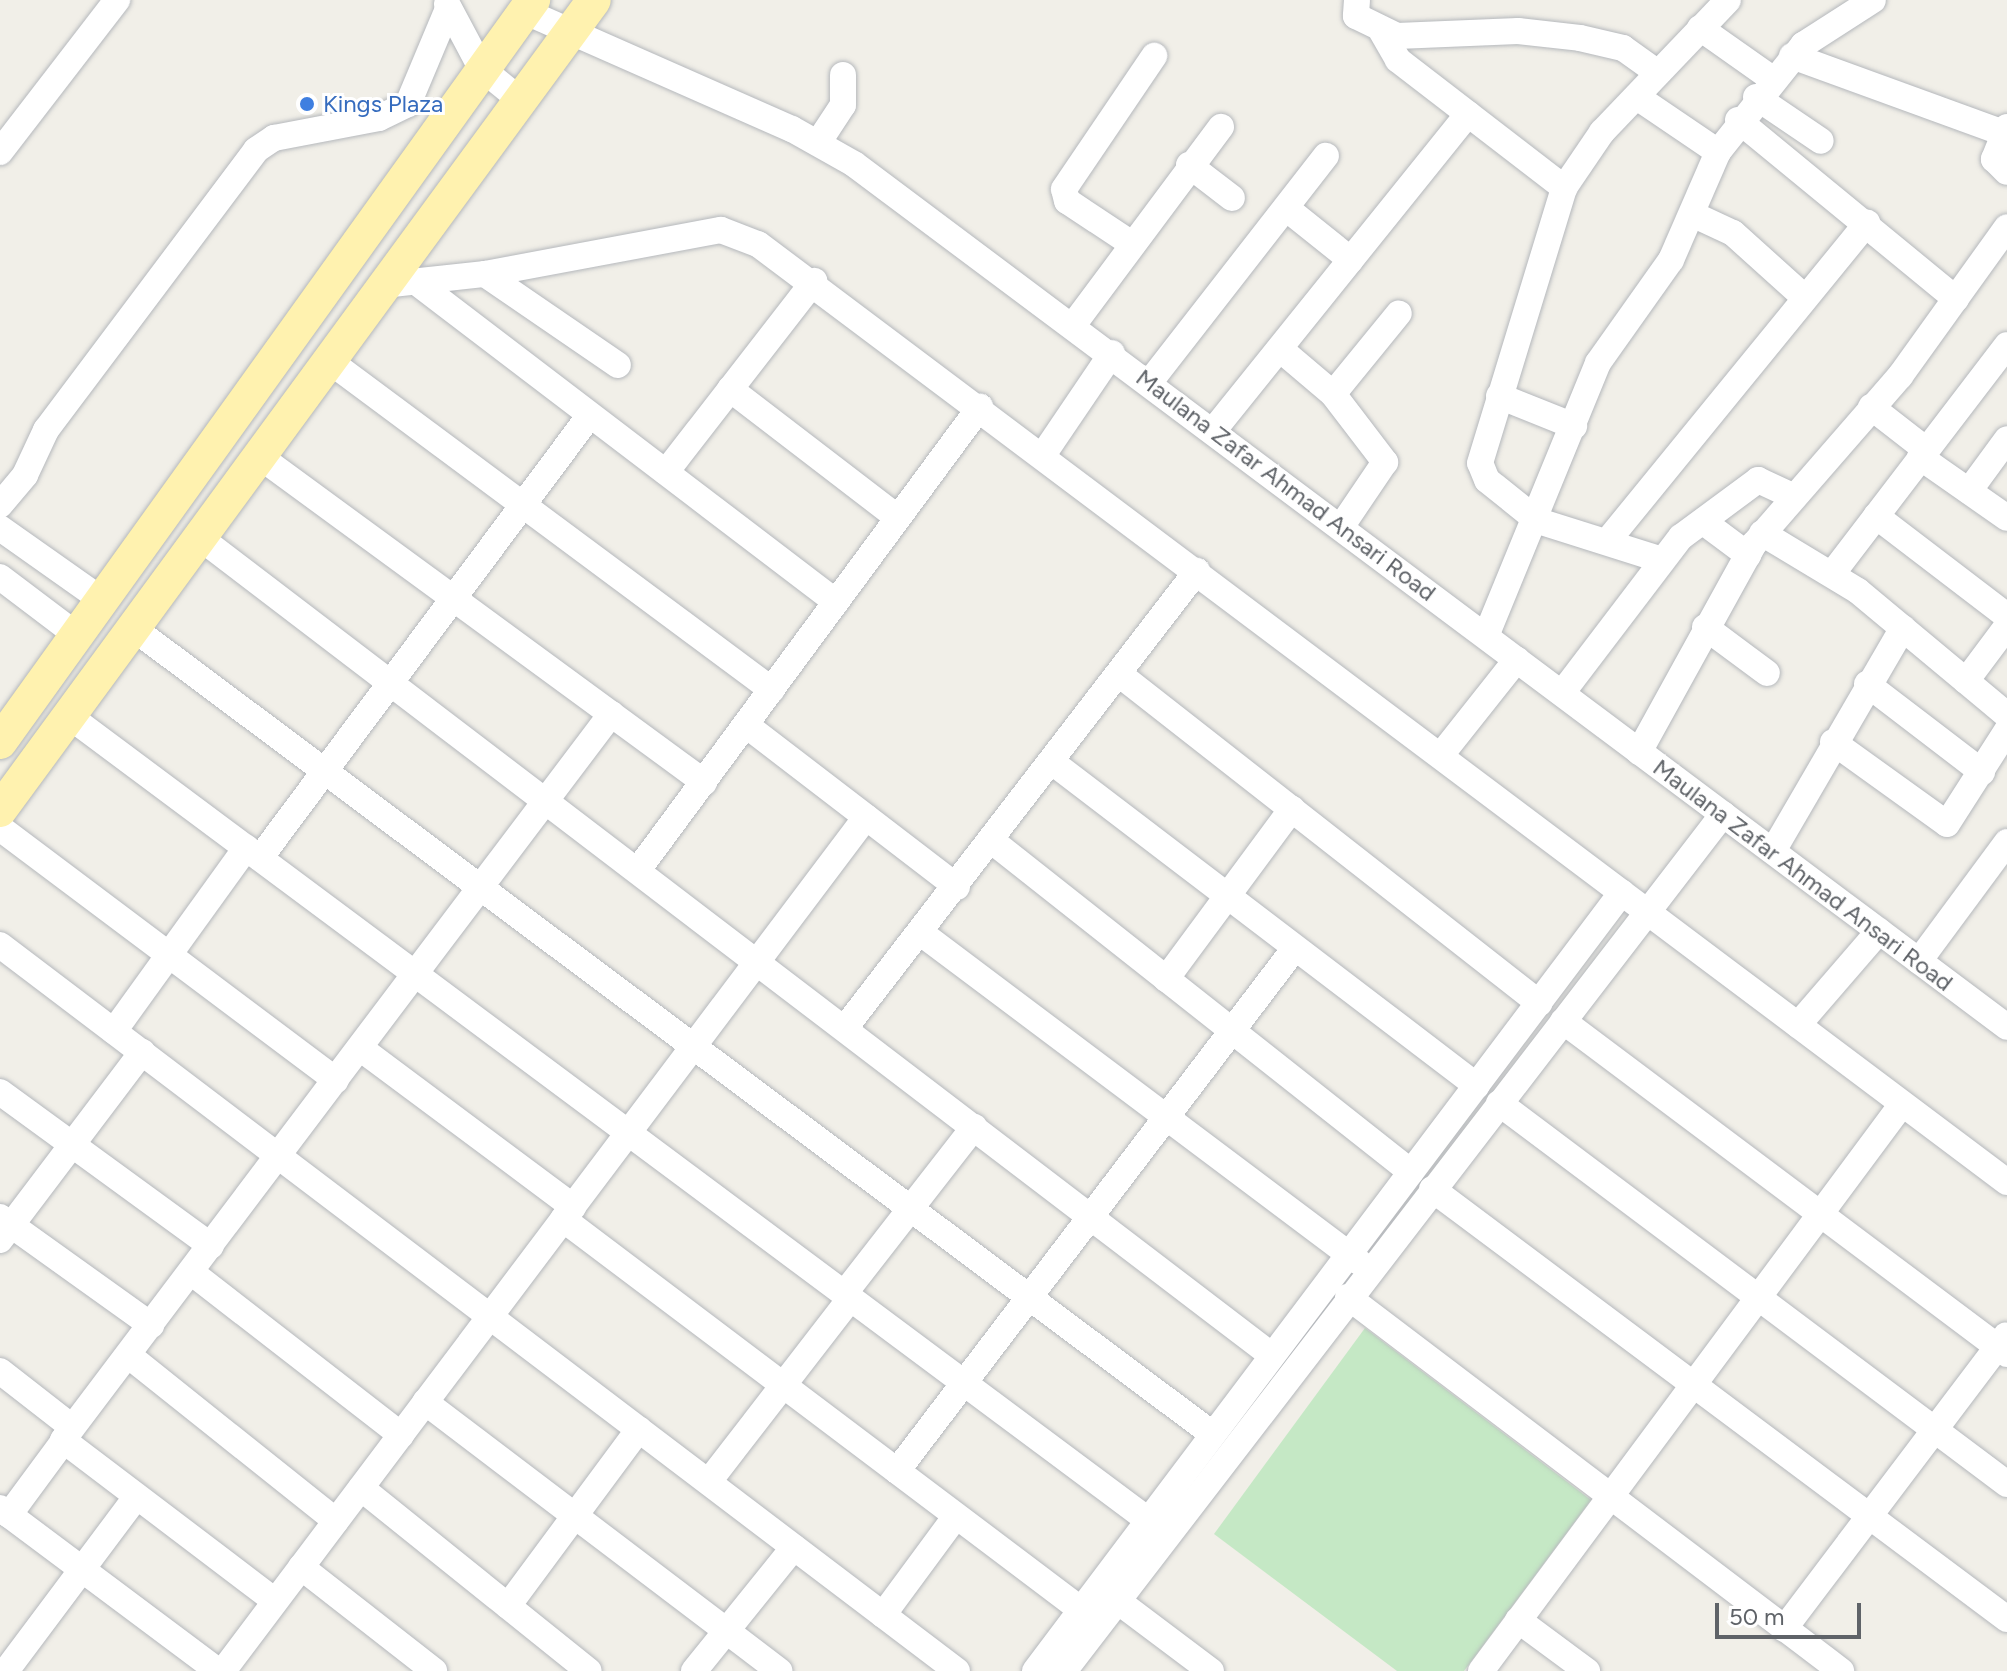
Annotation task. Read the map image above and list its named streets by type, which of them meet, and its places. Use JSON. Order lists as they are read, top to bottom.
{
  "streets": {
    "street": ["Maulana Zafar Ahmad Ansari Road"]
  },
  "places": ["Kings Plaza"],
  "scale_bar": "50 m"
}
